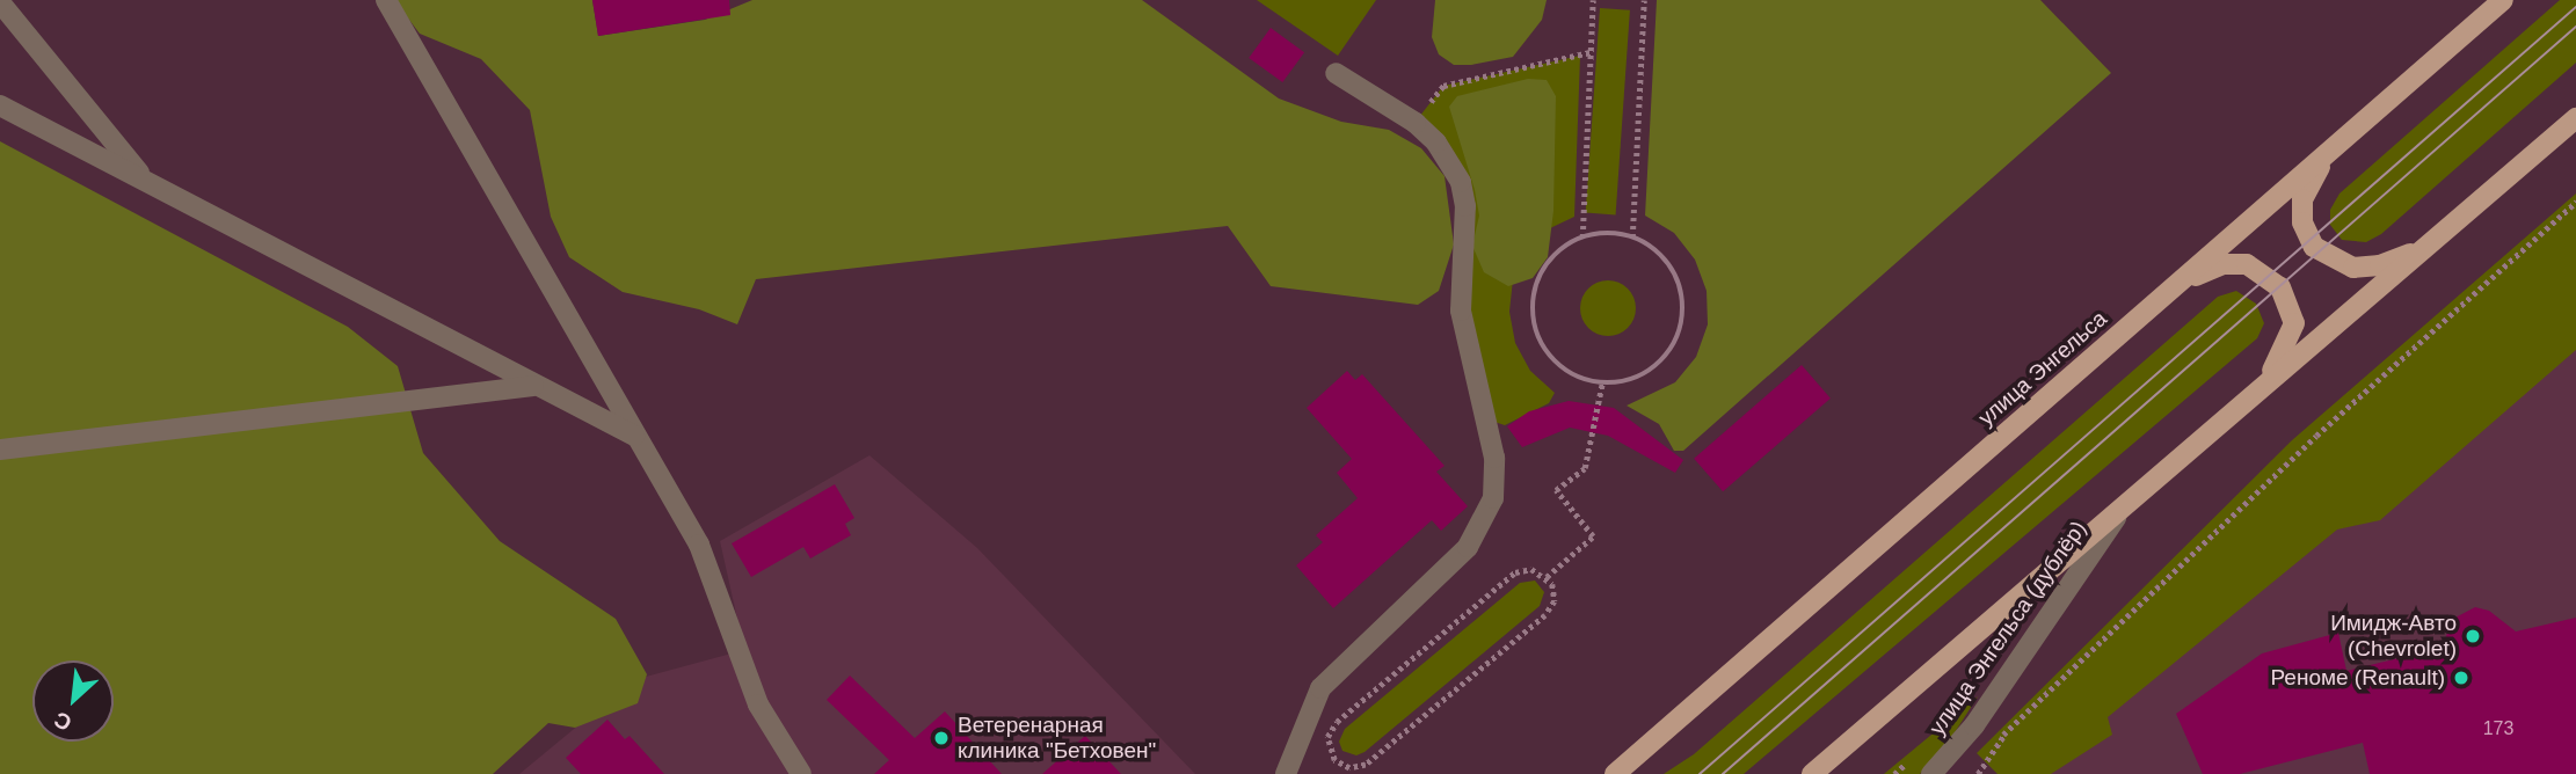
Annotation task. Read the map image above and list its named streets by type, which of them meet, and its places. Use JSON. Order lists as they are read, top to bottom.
{
  "streets": {
    "main road": ["улица Энгельса"],
    "street": ["улица Энгельса (дублёр)"]
  },
  "places": ["Имидж-Авто (Chevrolet)", "Реноме (Renault)", "Ветеренарная клиника \"Бетховен\""],
  "house_numbers": ["173"],
  "north": "bottom left"
}
